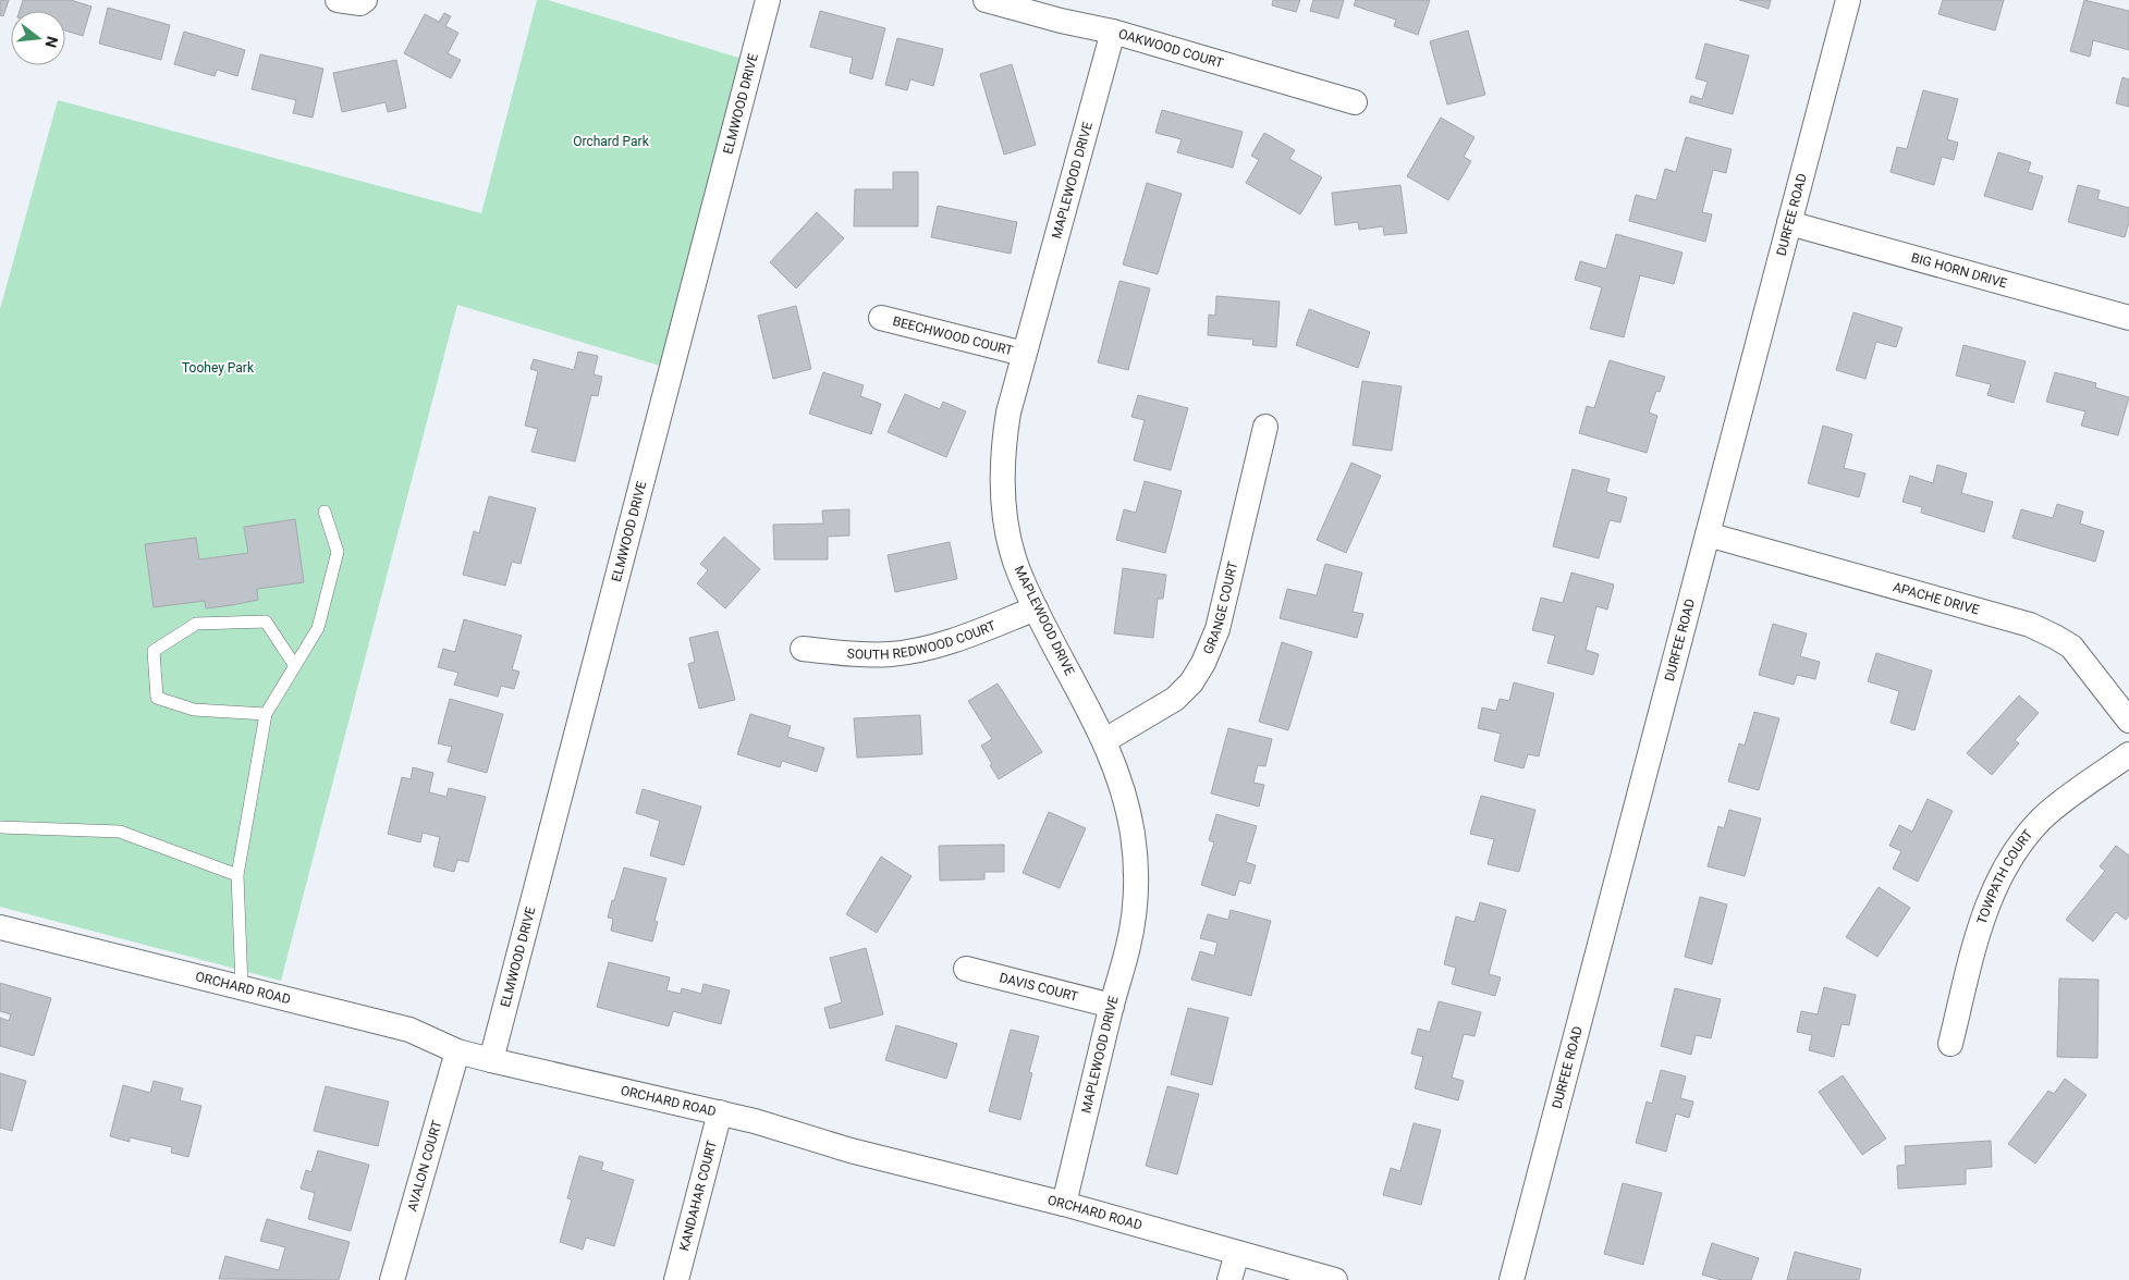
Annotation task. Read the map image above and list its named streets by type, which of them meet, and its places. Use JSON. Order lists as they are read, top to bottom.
{
  "streets": {
    "street": [
      "OAKWOOD COURT",
      "ELMWOOD DRIVE",
      "MAPLEWOOD DRIVE",
      "DURFEE ROAD",
      "BIG HORN DRIVE",
      "BEECHWOOD COURT",
      "APACHE DRIVE",
      "GRANGE COURT",
      "SOUTH REDWOOD COURT",
      "TOWPATH COURT",
      "ORCHARD ROAD",
      "DAVIS COURT",
      "AVALON COURT",
      "KANDAHAR COURT"
    ]
  },
  "crossings": [
    ["OAKWOOD COURT", "MAPLEWOOD DRIVE"],
    ["ELMWOOD DRIVE", "ORCHARD ROAD"],
    ["MAPLEWOOD DRIVE", "BEECHWOOD COURT"],
    ["MAPLEWOOD DRIVE", "GRANGE COURT"],
    ["MAPLEWOOD DRIVE", "SOUTH REDWOOD COURT"],
    ["MAPLEWOOD DRIVE", "ORCHARD ROAD"],
    ["MAPLEWOOD DRIVE", "DAVIS COURT"],
    ["DURFEE ROAD", "BIG HORN DRIVE"],
    ["DURFEE ROAD", "APACHE DRIVE"],
    ["ORCHARD ROAD", "AVALON COURT"],
    ["ORCHARD ROAD", "KANDAHAR COURT"]
  ],
  "parks": ["Orchard Park", "Toohey Park"],
  "north": "right"
}
